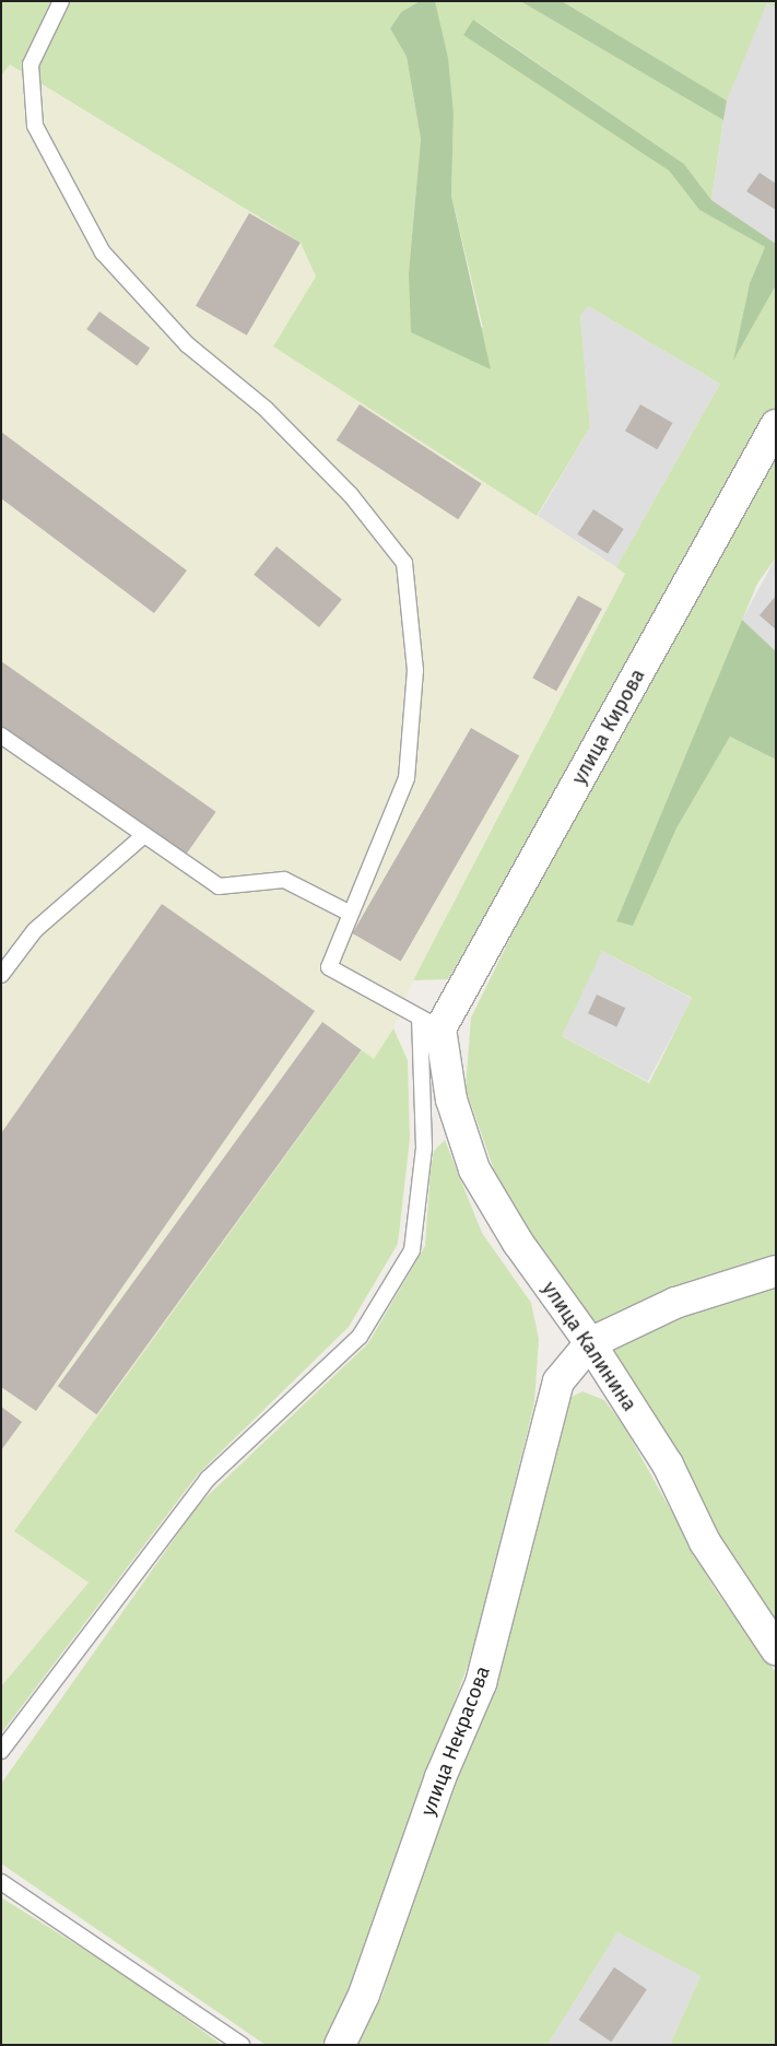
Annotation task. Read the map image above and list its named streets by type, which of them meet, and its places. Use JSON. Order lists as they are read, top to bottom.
{
  "streets": {
    "street": ["улица Кирова", "улица Калинина", "улица Некрасова"]
  },
  "crossings": [
    ["улица Кирова", "улица Калинина"],
    ["улица Калинина", "улица Некрасова"]
  ]
}
